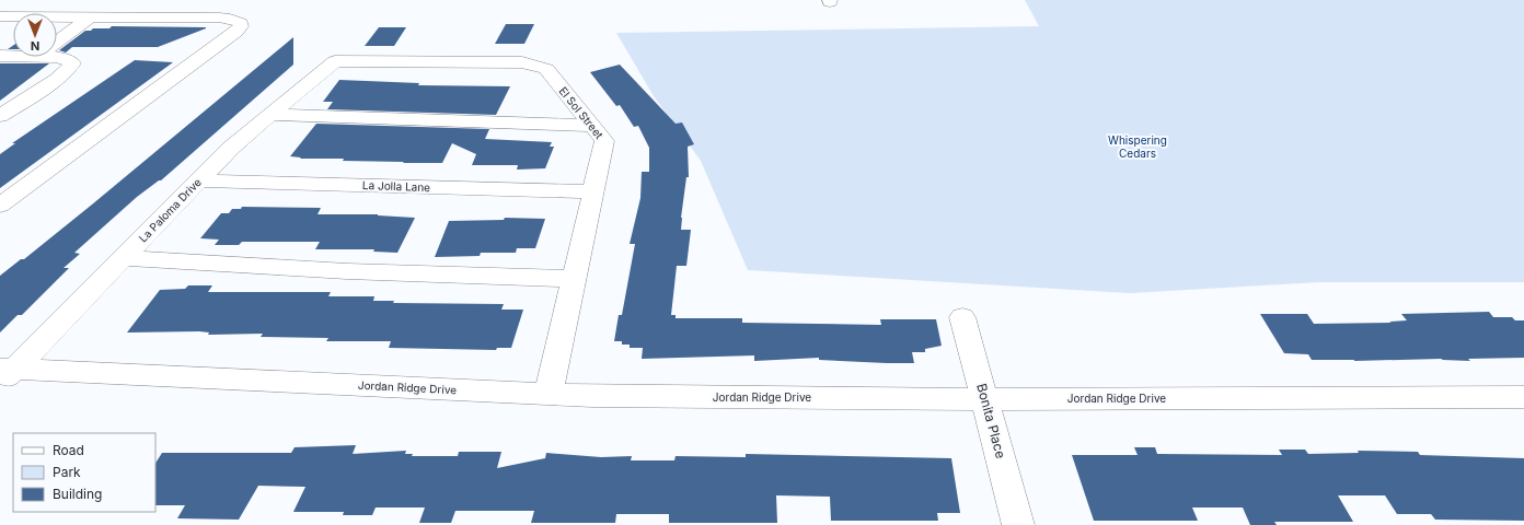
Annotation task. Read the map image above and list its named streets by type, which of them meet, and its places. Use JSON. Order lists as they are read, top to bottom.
{
  "streets": {
    "street": [
      "El Sol Street",
      "La Jolla Lane",
      "La Paloma Drive",
      "Jordan Ridge Drive",
      "Bonita Place"
    ]
  },
  "crossings": [
    ["El Sol Street", "La Jolla Lane"],
    ["El Sol Street", "La Paloma Drive"],
    ["El Sol Street", "Jordan Ridge Drive"],
    ["La Jolla Lane", "La Paloma Drive"],
    ["La Paloma Drive", "Jordan Ridge Drive"],
    ["Jordan Ridge Drive", "Bonita Place"]
  ],
  "parks": ["Whispering Cedars"],
  "legend": ["Road", "Park", "Building"],
  "north": "bottom"
}
